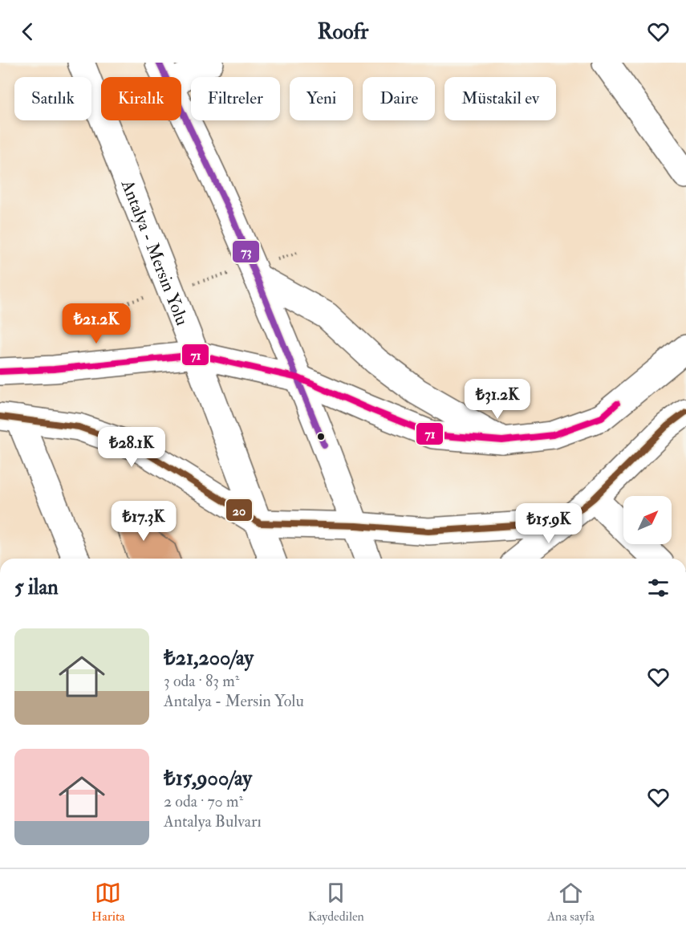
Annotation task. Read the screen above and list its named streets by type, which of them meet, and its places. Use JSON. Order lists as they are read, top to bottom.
{
  "streets": {
    "main road": ["Antalya - Mersin Yolu"]
  },
  "lines": ["transit line 73", "transit line 71", "transit line 20"],
  "north": "top right",
  "page": {
    "header": "Roofr",
    "chip": [
      "Satılık",
      "Kiralık",
      "Filtreler",
      "Yeni",
      "Daire",
      "Müstakil ev"
    ],
    "price": [
      "₺21.2K",
      "₺31.2K",
      "₺28.1K",
      "₺17.3K",
      "₺15.9K"
    ],
    "heading": "5 ilan",
    "list": [
      {
        "name": "₺21,200/ay",
        "note": "3 oda · 83 m² · Antalya - Mersin Yolu"
      },
      {
        "name": "₺15,900/ay",
        "note": "2 oda · 70 m² · Antalya Bulvarı"
      }
    ],
    "tabs": ["Harita", "Kaydedilen", "Ana sayfa"]
  }
}
